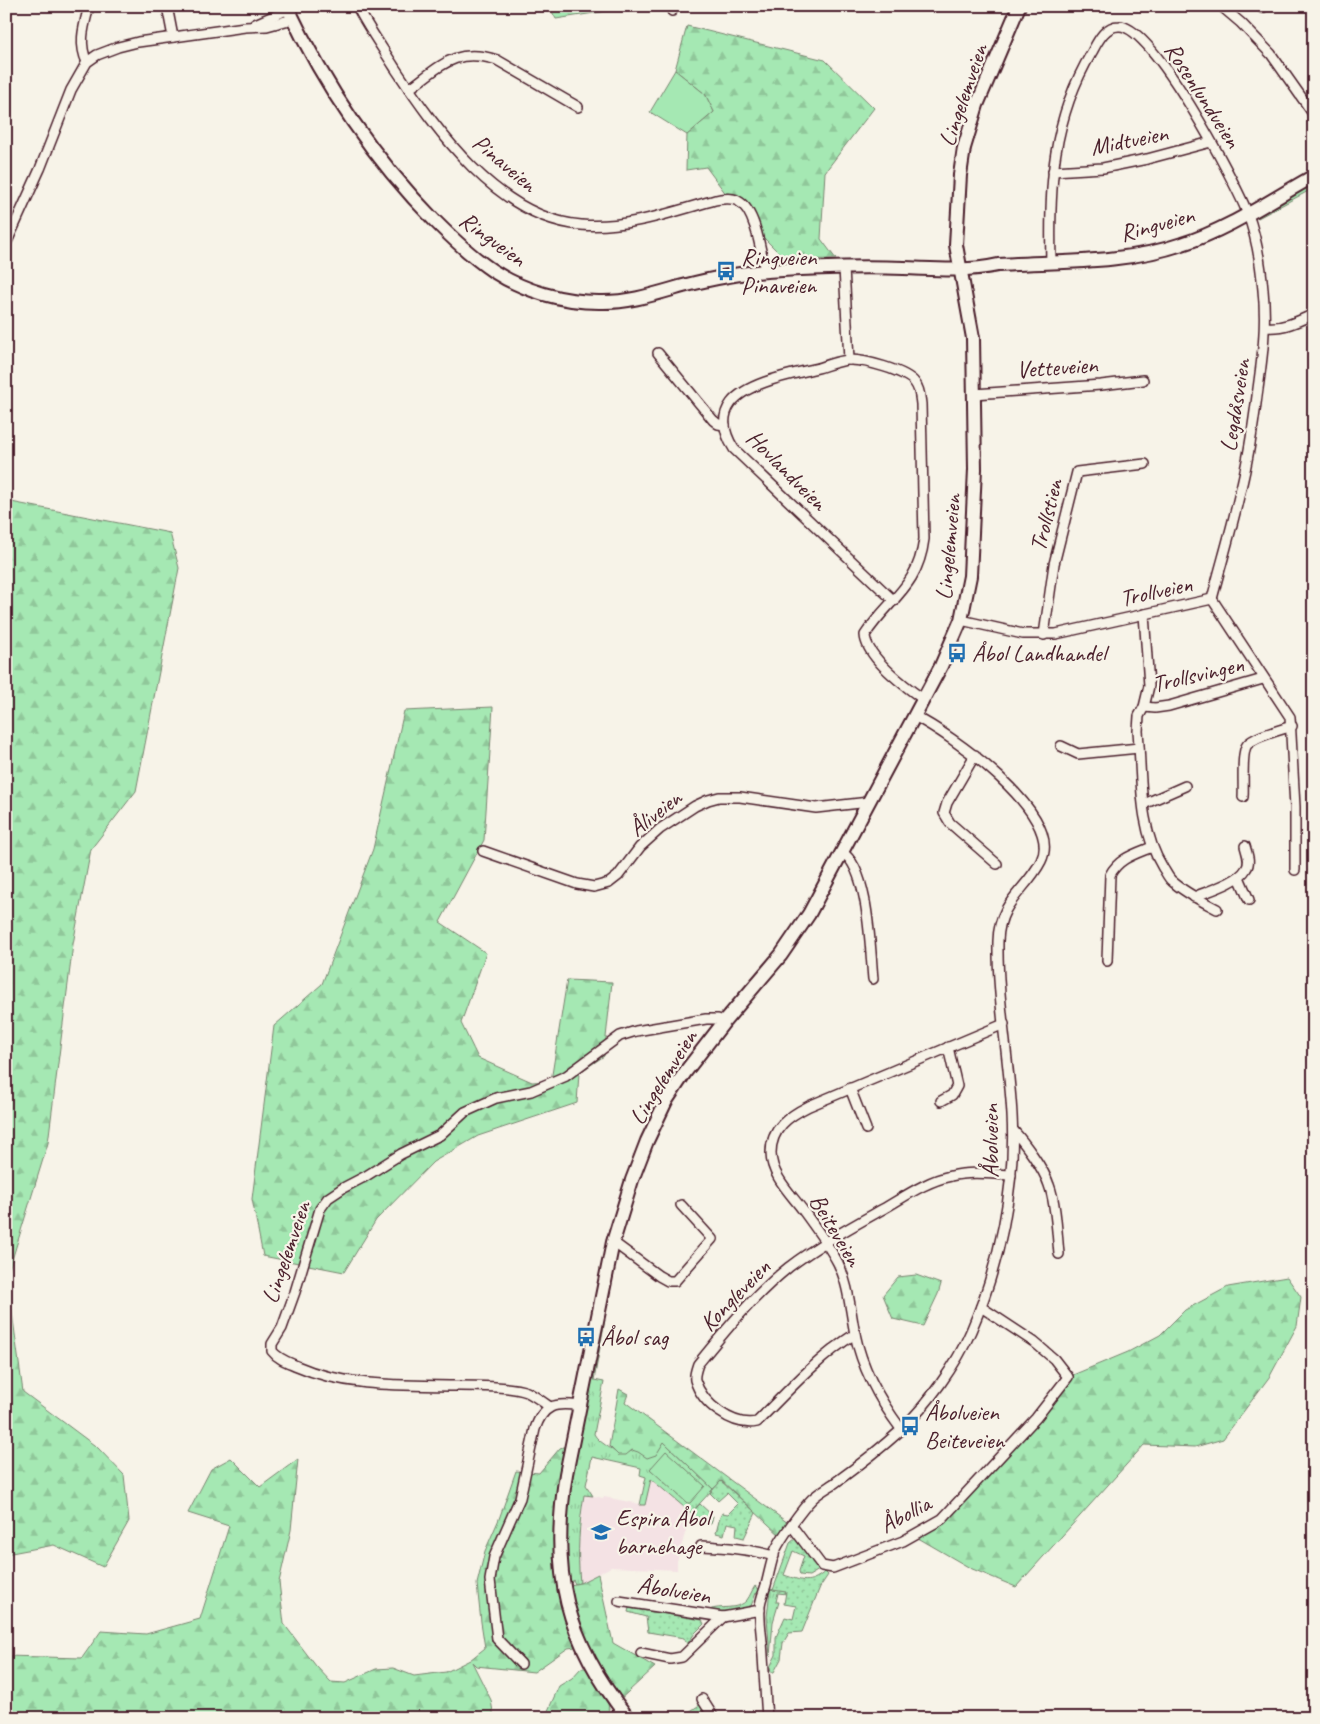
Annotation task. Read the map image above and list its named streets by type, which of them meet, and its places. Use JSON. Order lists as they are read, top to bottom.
{
  "streets": {
    "main road": ["Lingelemveien", "Ringveien"],
    "street": [
      "Rosenlundveien",
      "Midtveien",
      "Pinaveien",
      "Vetteveien",
      "Legdåsveien",
      "Hovlandveien",
      "Trollstien",
      "Trollveien",
      "Trollsvingen",
      "Åliveien",
      "Åbolveien",
      "Beiteveien",
      "Kongleveien",
      "Åbollia"
    ]
  },
  "crossings": [
    ["Lingelemveien", "Ringveien"],
    ["Lingelemveien", "Vetteveien"],
    ["Lingelemveien", "Hovlandveien"],
    ["Lingelemveien", "Trollveien"],
    ["Lingelemveien", "Åliveien"],
    ["Lingelemveien", "Åbolveien"],
    ["Rosenlundveien", "Midtveien"],
    ["Rosenlundveien", "Ringveien"],
    ["Rosenlundveien", "Legdåsveien"],
    ["Pinaveien", "Ringveien"],
    ["Ringveien", "Legdåsveien"],
    ["Legdåsveien", "Trollveien"],
    ["Trollstien", "Trollveien"],
    ["Trollveien", "Trollsvingen"],
    ["Åbolveien", "Beiteveien"],
    ["Åbolveien", "Kongleveien"],
    ["Åbolveien", "Åbollia"],
    ["Beiteveien", "Kongleveien"]
  ],
  "places": {
    "bus stop": [
      "Ringveien Pinaveien",
      "Åbol Landhandel",
      "Åbol sag",
      "Åbolveien Beiteveien"
    ],
    "school or university": ["Espira Åbol barnehage"]
  }
}
